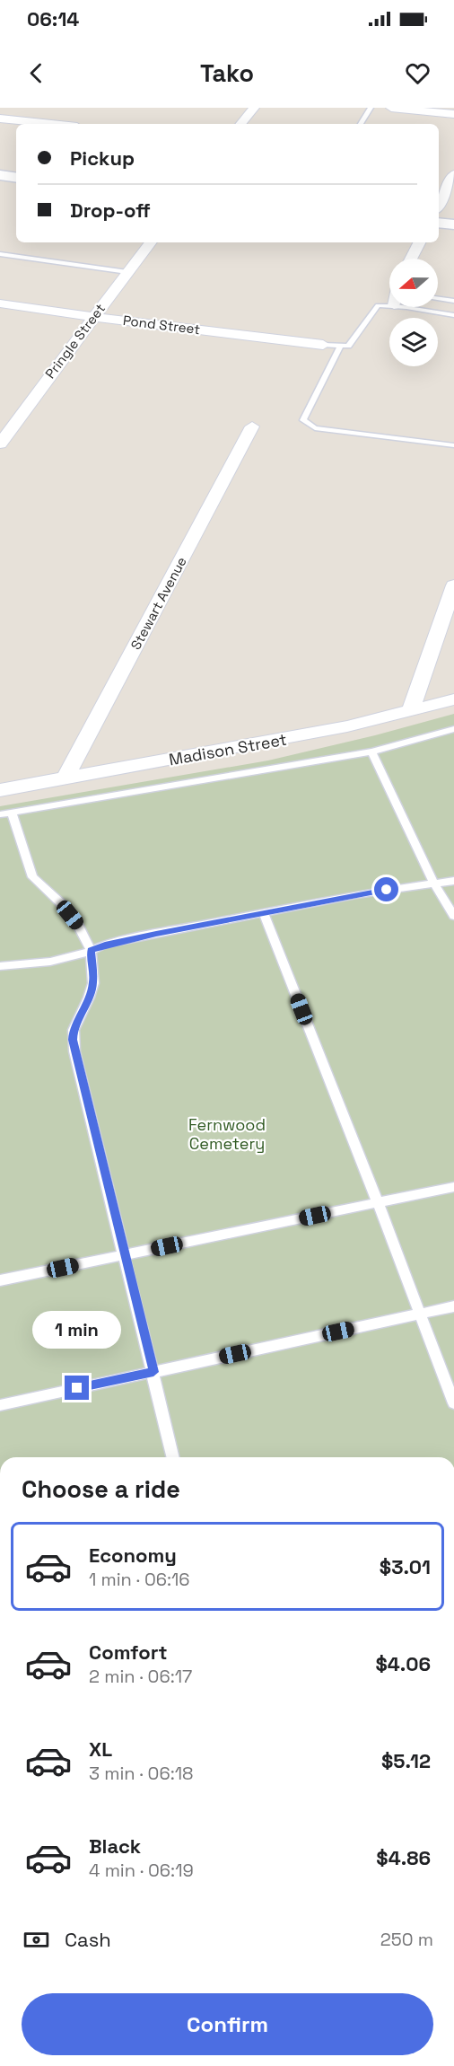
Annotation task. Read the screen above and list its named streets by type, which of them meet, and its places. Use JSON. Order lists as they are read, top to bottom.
{
  "streets": {
    "street": [
      "Pond Street",
      "Pringle Street",
      "Stewart Avenue",
      "Madison Street"
    ]
  },
  "crossings": [
    ["Pond Street", "Pringle Street"],
    ["Stewart Avenue", "Madison Street"]
  ],
  "parks": ["Fernwood Cemetery"],
  "north": "left",
  "page": {
    "status": "06:14",
    "header": "Tako",
    "banner": ["Pickup", "Drop-off"],
    "bubble": "1 min",
    "heading": "Choose a ride",
    "list": [
      {
        "name": "Economy",
        "note": "1 min · 06:16",
        "value": "$3.01"
      },
      {
        "name": "Comfort",
        "note": "2 min · 06:17",
        "value": "$4.06"
      },
      {
        "name": "XL",
        "note": "3 min · 06:18",
        "value": "$5.12"
      },
      {
        "name": "Black",
        "note": "4 min · 06:19",
        "value": "$4.86"
      }
    ],
    "pay": ["Cash", "250 m"],
    "buttons": "Confirm"
  }
}
